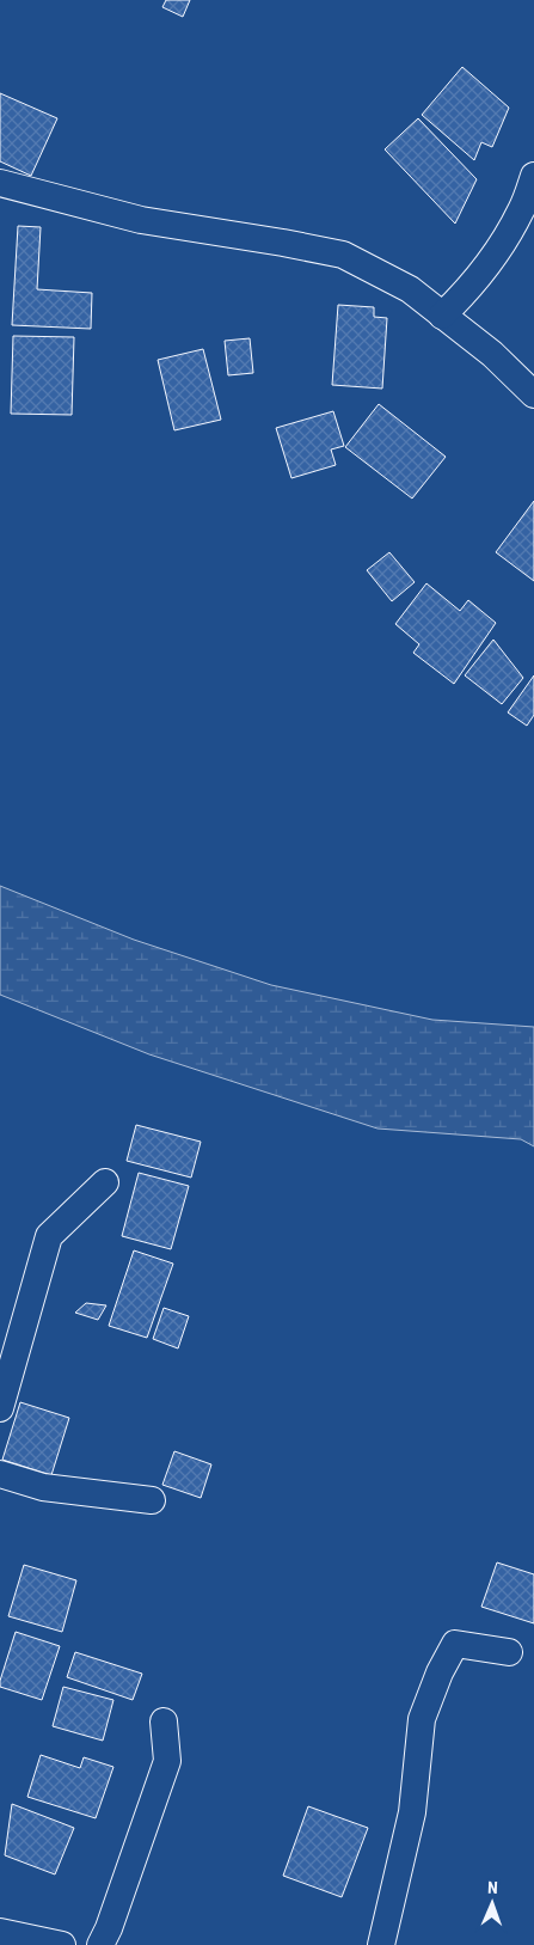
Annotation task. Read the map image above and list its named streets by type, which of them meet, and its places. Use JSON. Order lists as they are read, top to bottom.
{
  "north": "top"
}
